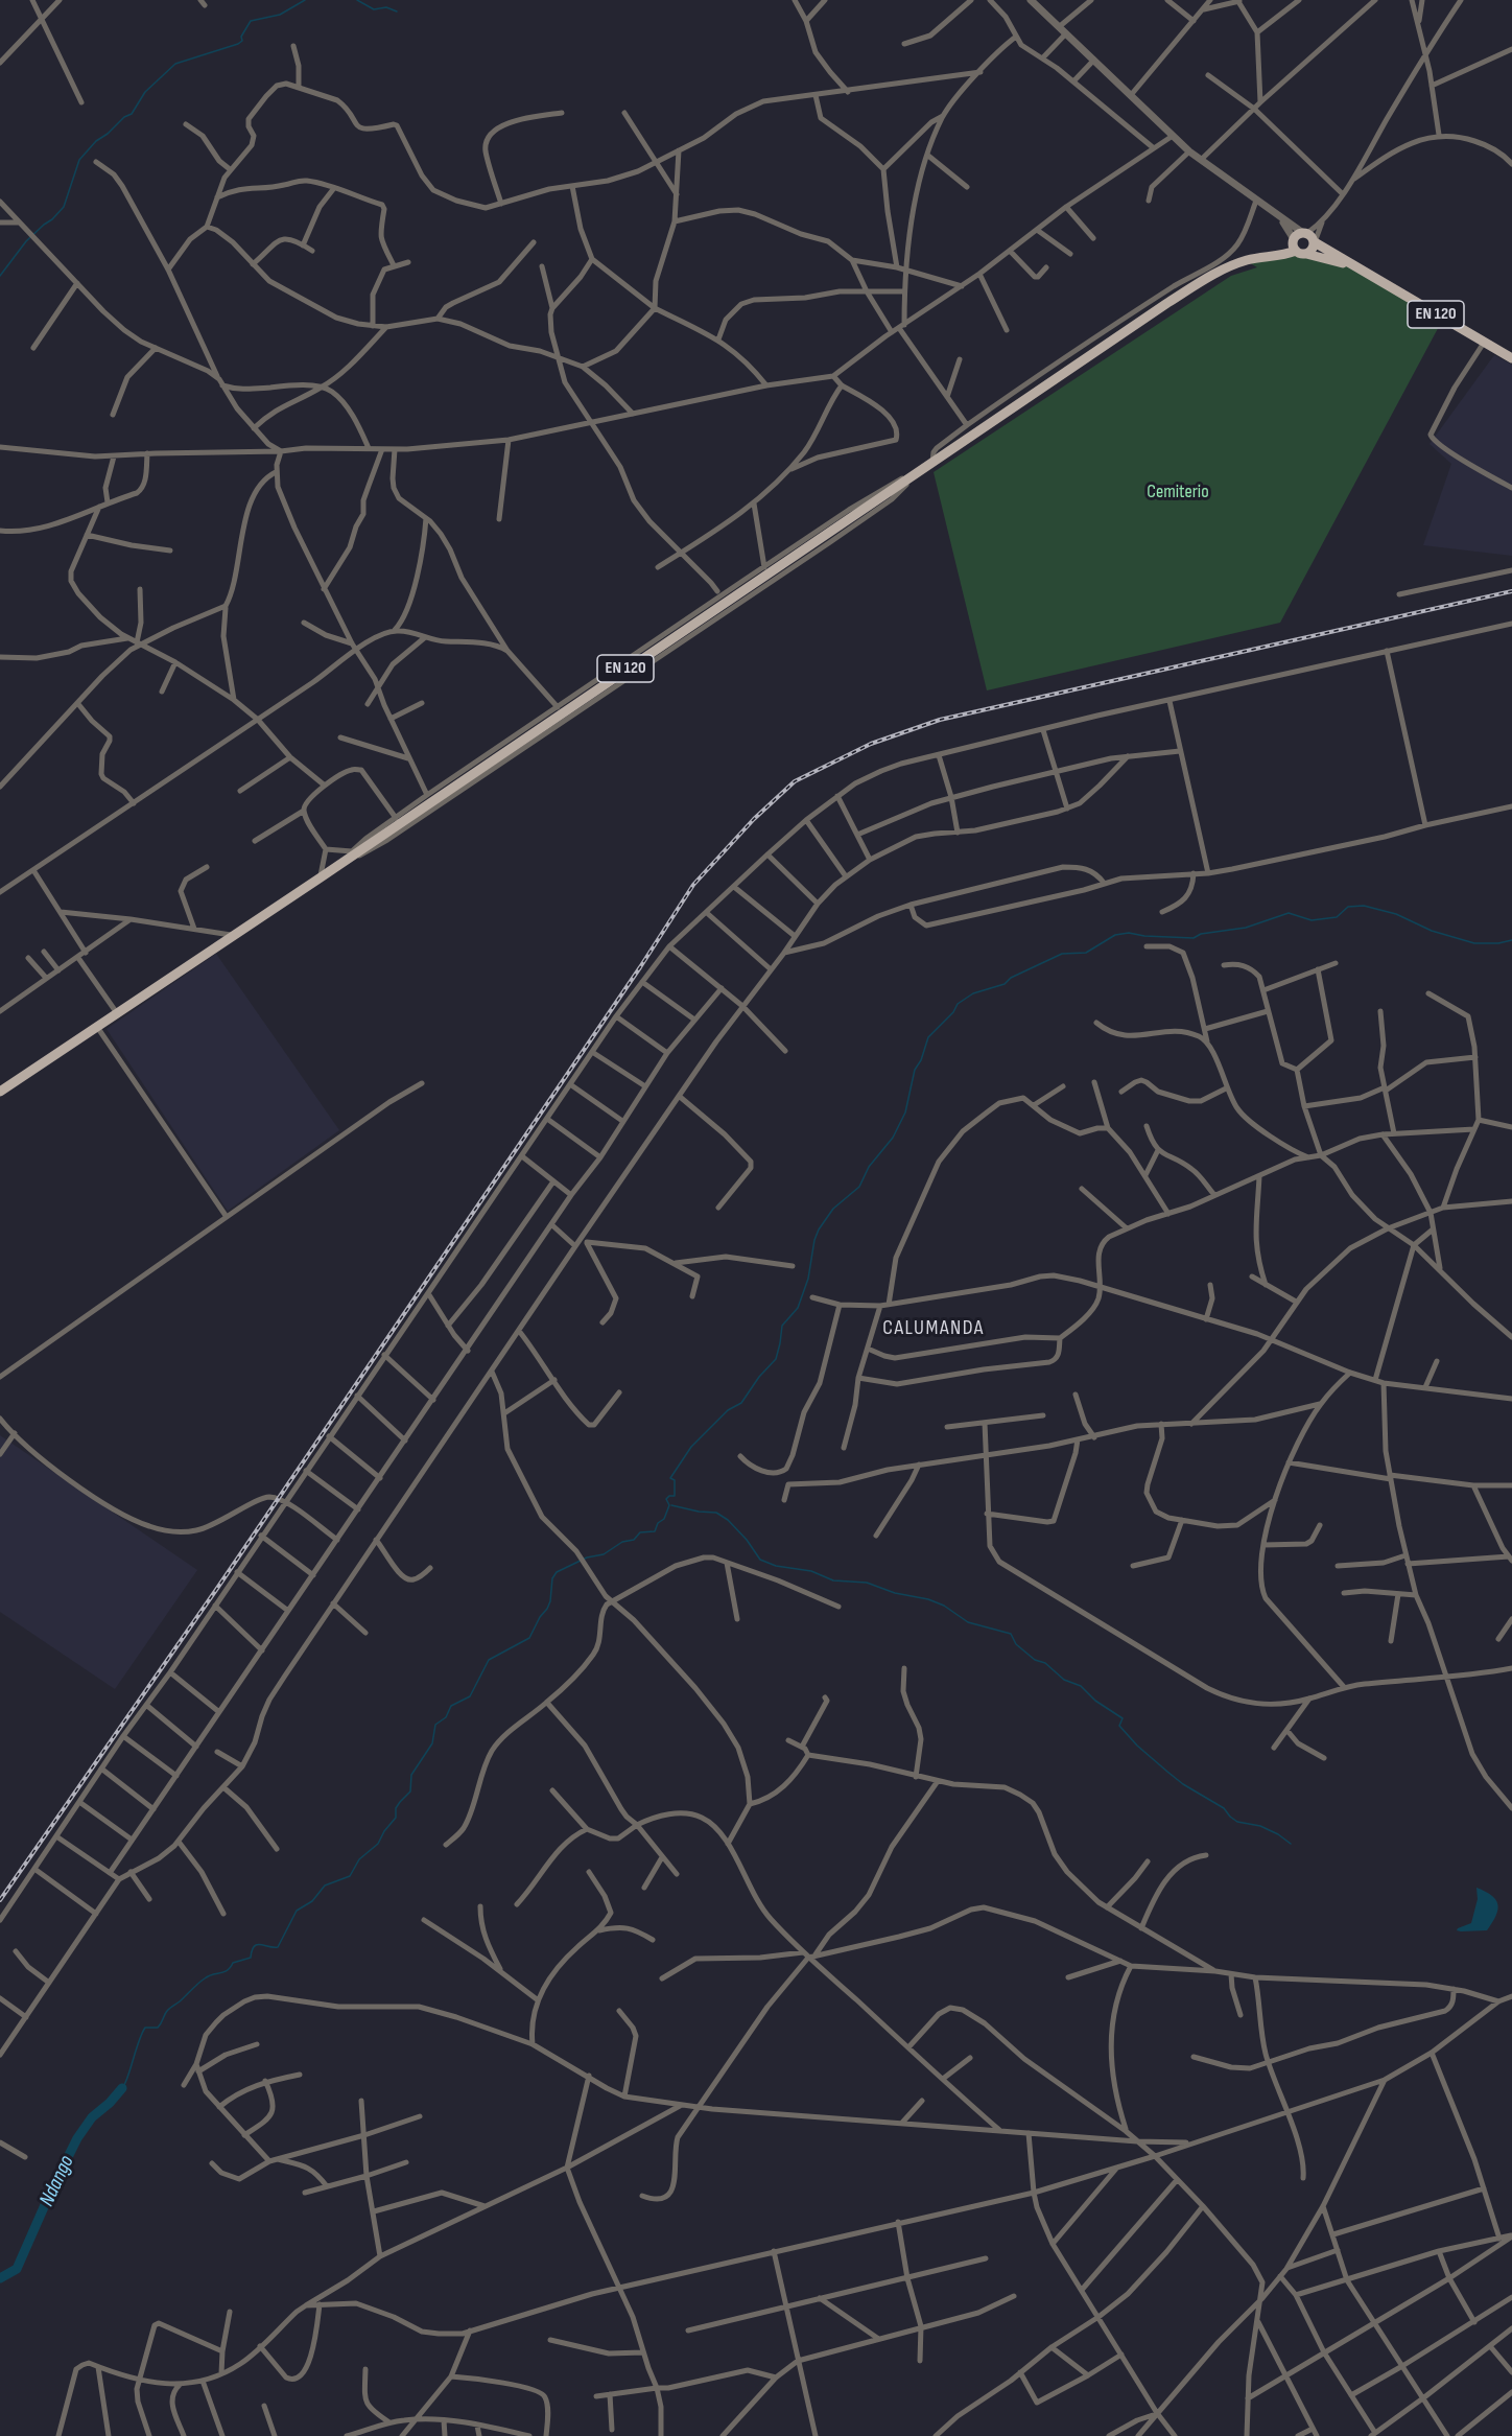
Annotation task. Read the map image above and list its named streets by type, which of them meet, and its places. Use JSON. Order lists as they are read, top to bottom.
{
  "streets": {
    "main road": ["EN 120"]
  },
  "districts": ["CALUMANDA"],
  "water": ["Ndango"],
  "parks": ["Cemiterio"]
}
